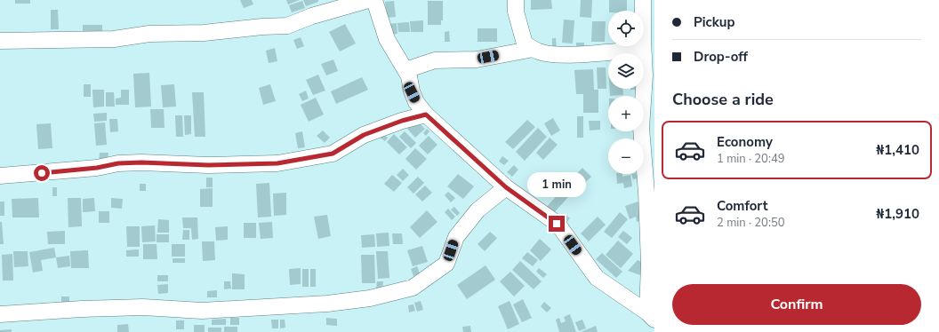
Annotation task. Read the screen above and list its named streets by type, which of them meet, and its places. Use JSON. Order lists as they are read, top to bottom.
{
  "page": {
    "banner": ["Pickup", "Drop-off"],
    "map_buttons": ["+", "−"],
    "heading": "Choose a ride",
    "list": [
      {
        "name": "Economy",
        "note": "1 min · 20:49",
        "value": "₦1,410"
      },
      {
        "name": "Comfort",
        "note": "2 min · 20:50",
        "value": "₦1,910"
      }
    ],
    "bubble": "1 min",
    "buttons": "Confirm"
  }
}
